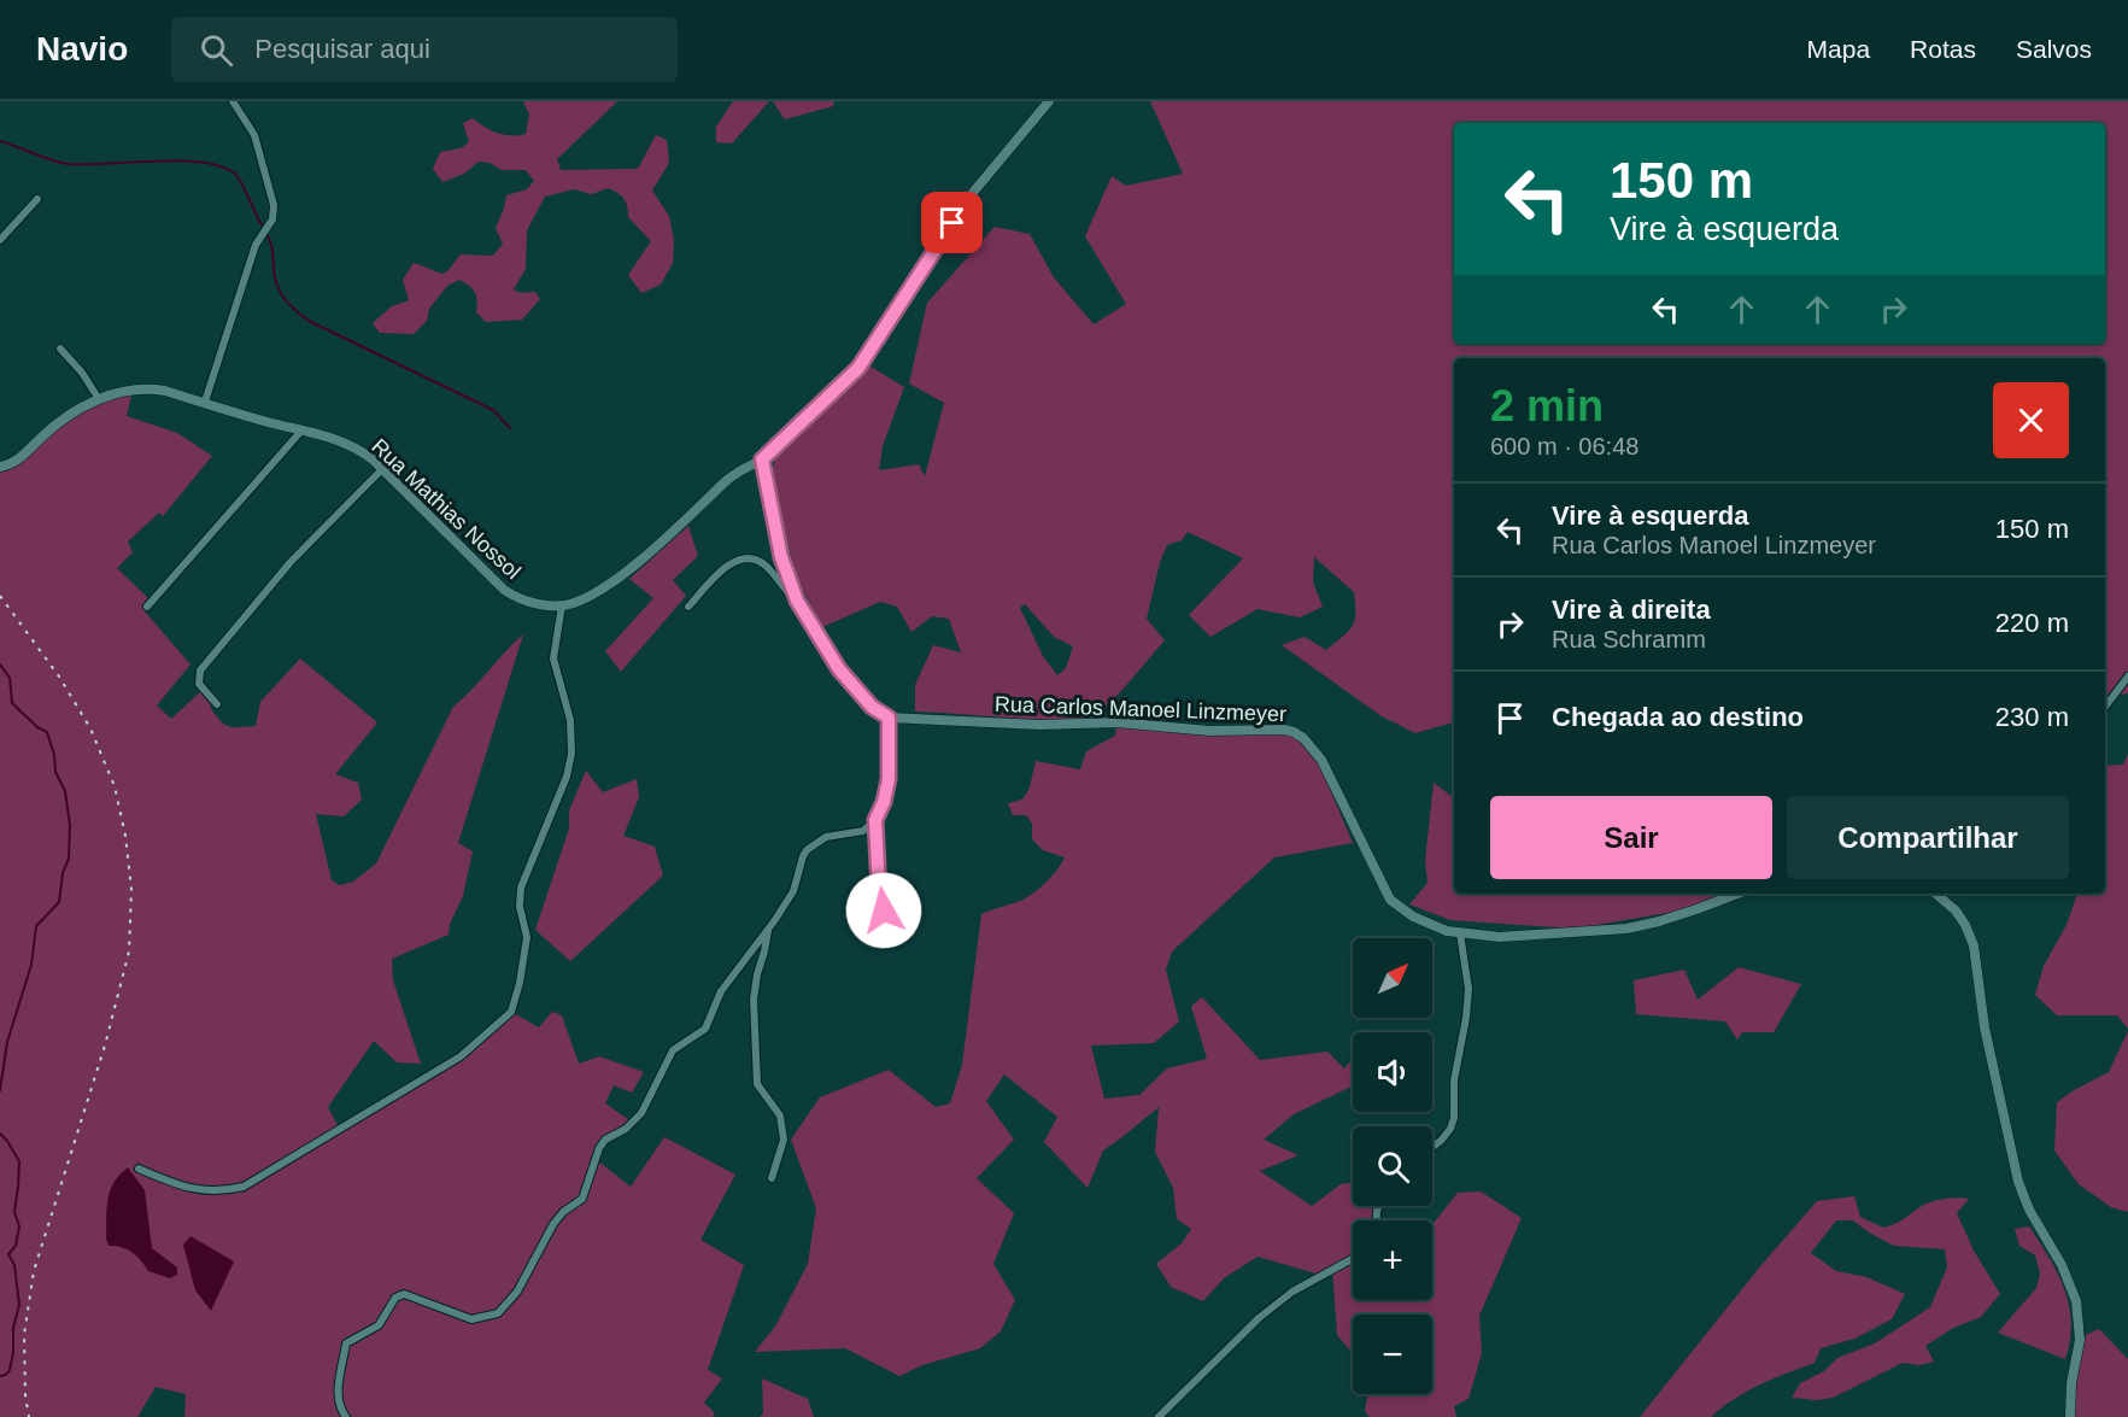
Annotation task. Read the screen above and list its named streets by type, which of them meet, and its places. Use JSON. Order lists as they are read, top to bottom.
{
  "streets": {
    "street": ["Rua Mathias Nossol", "Rua Carlos Manoel Linzmeyer"]
  },
  "north": "top right",
  "page": {
    "header": "Navio",
    "search": "Pesquisar aqui",
    "nav": ["Mapa", "Rotas", "Salvos"],
    "turn": ["150 m", "Vire à esquerda"],
    "heading": ["2 min", "600 m · 06:48"],
    "list": [
      {
        "name": "Vire à esquerda",
        "note": "Rua Carlos Manoel Linzmeyer",
        "value": "150 m"
      },
      {
        "name": "Vire à direita",
        "note": "Rua Schramm",
        "value": "220 m"
      },
      {
        "name": "Chegada ao destino",
        "value": "230 m"
      }
    ],
    "buttons": ["Sair", "Compartilhar"],
    "map_buttons": ["+", "−"]
  }
}
